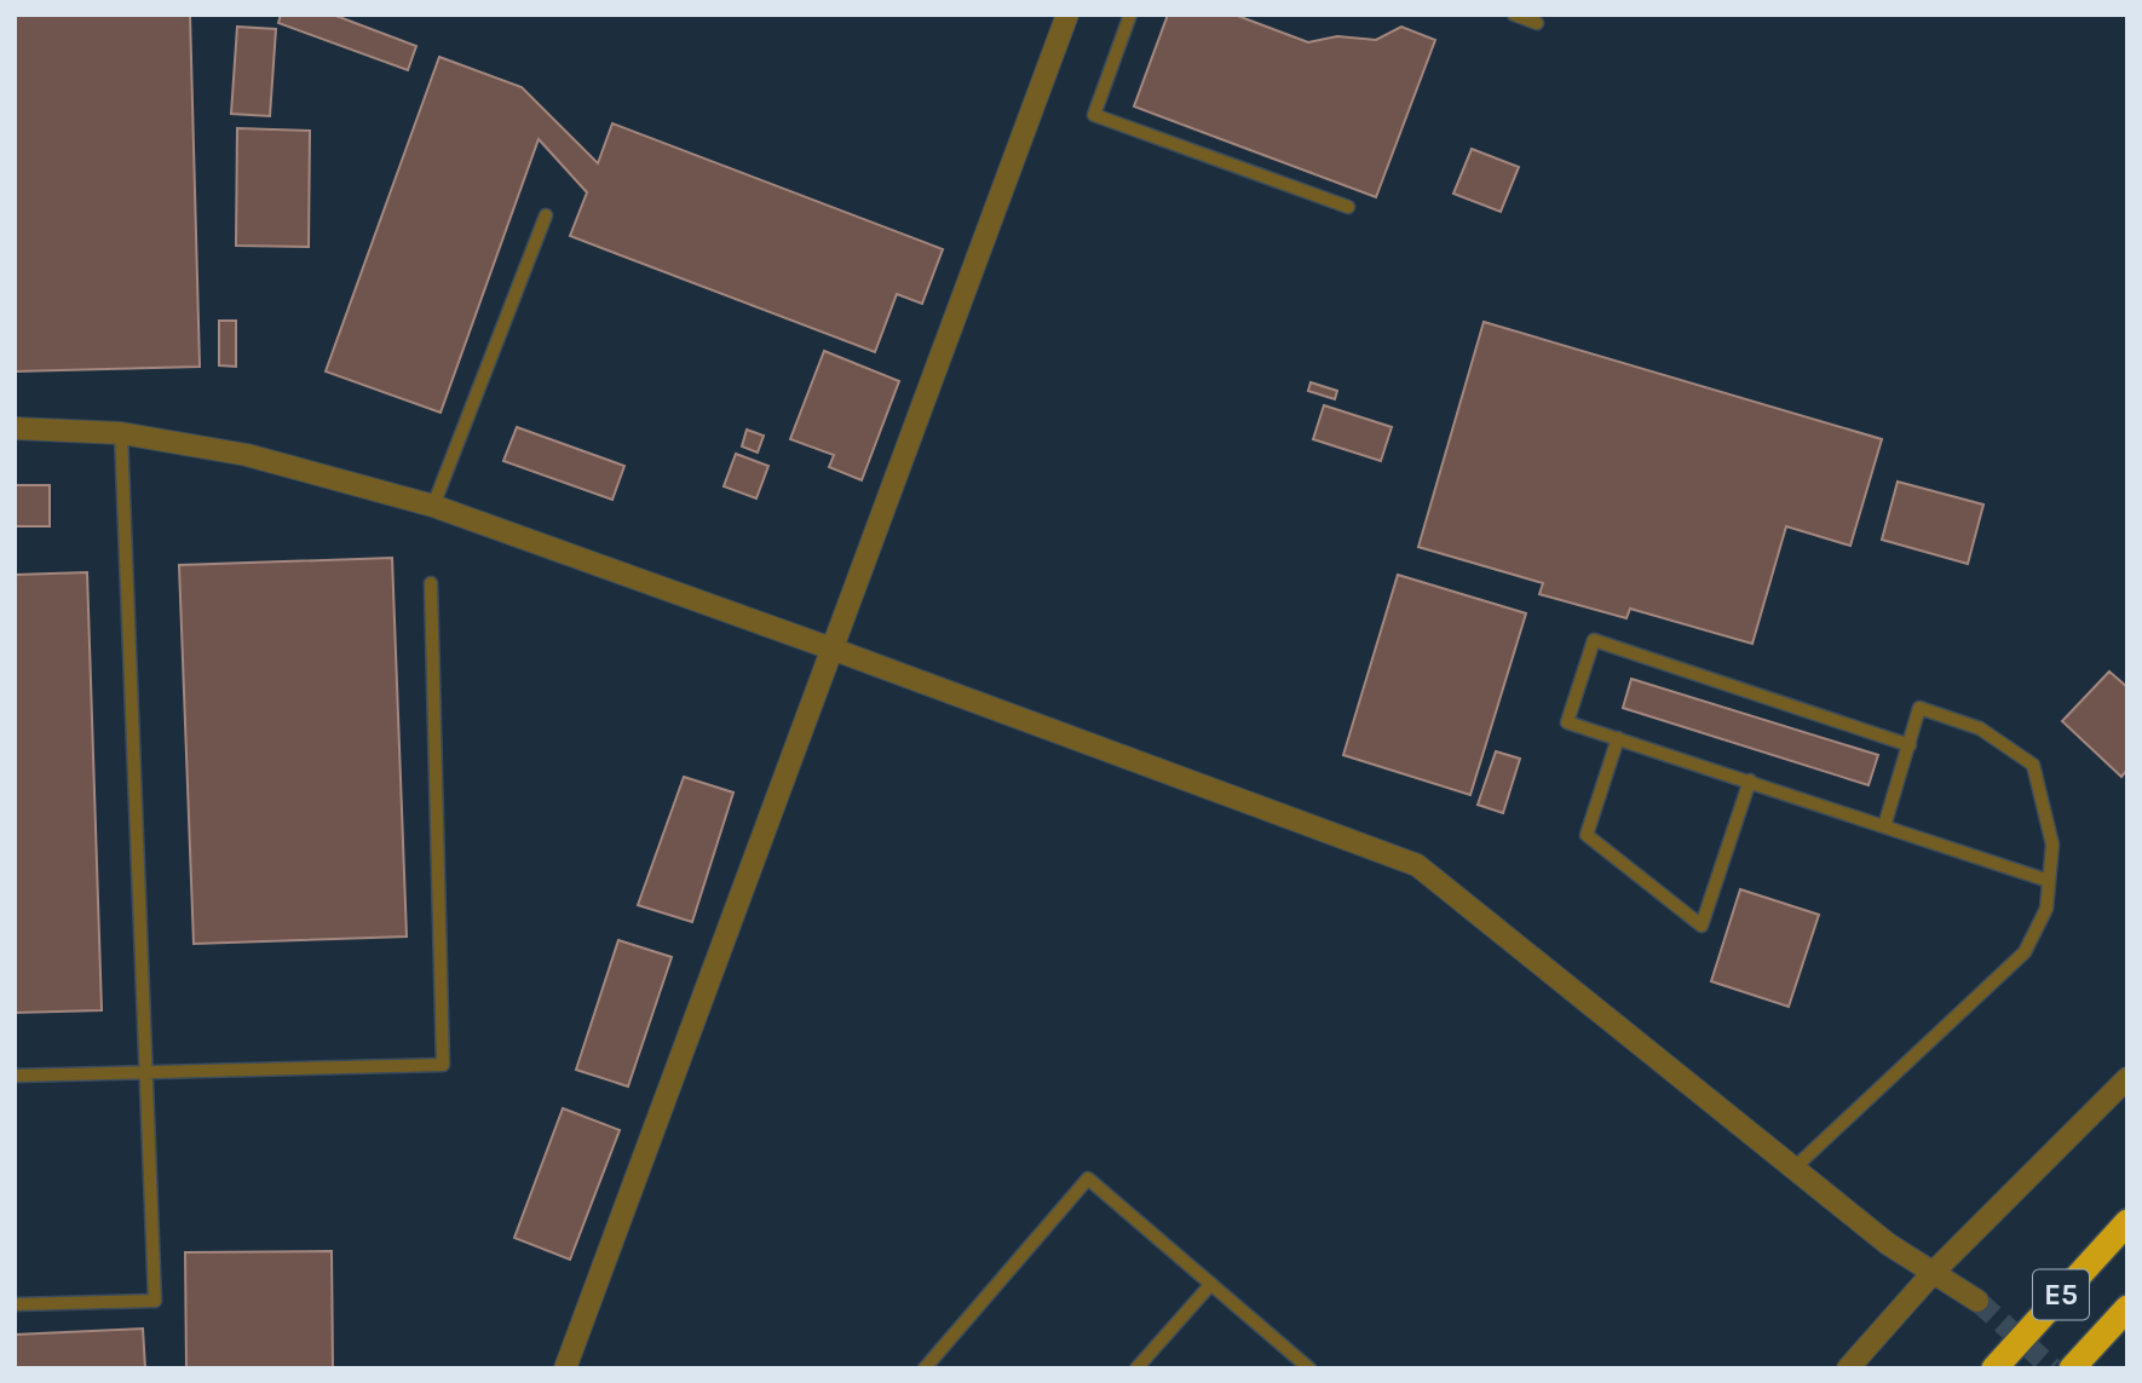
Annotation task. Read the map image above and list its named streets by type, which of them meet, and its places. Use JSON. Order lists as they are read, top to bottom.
{
  "streets": {
    "highway": ["E5"]
  }
}
